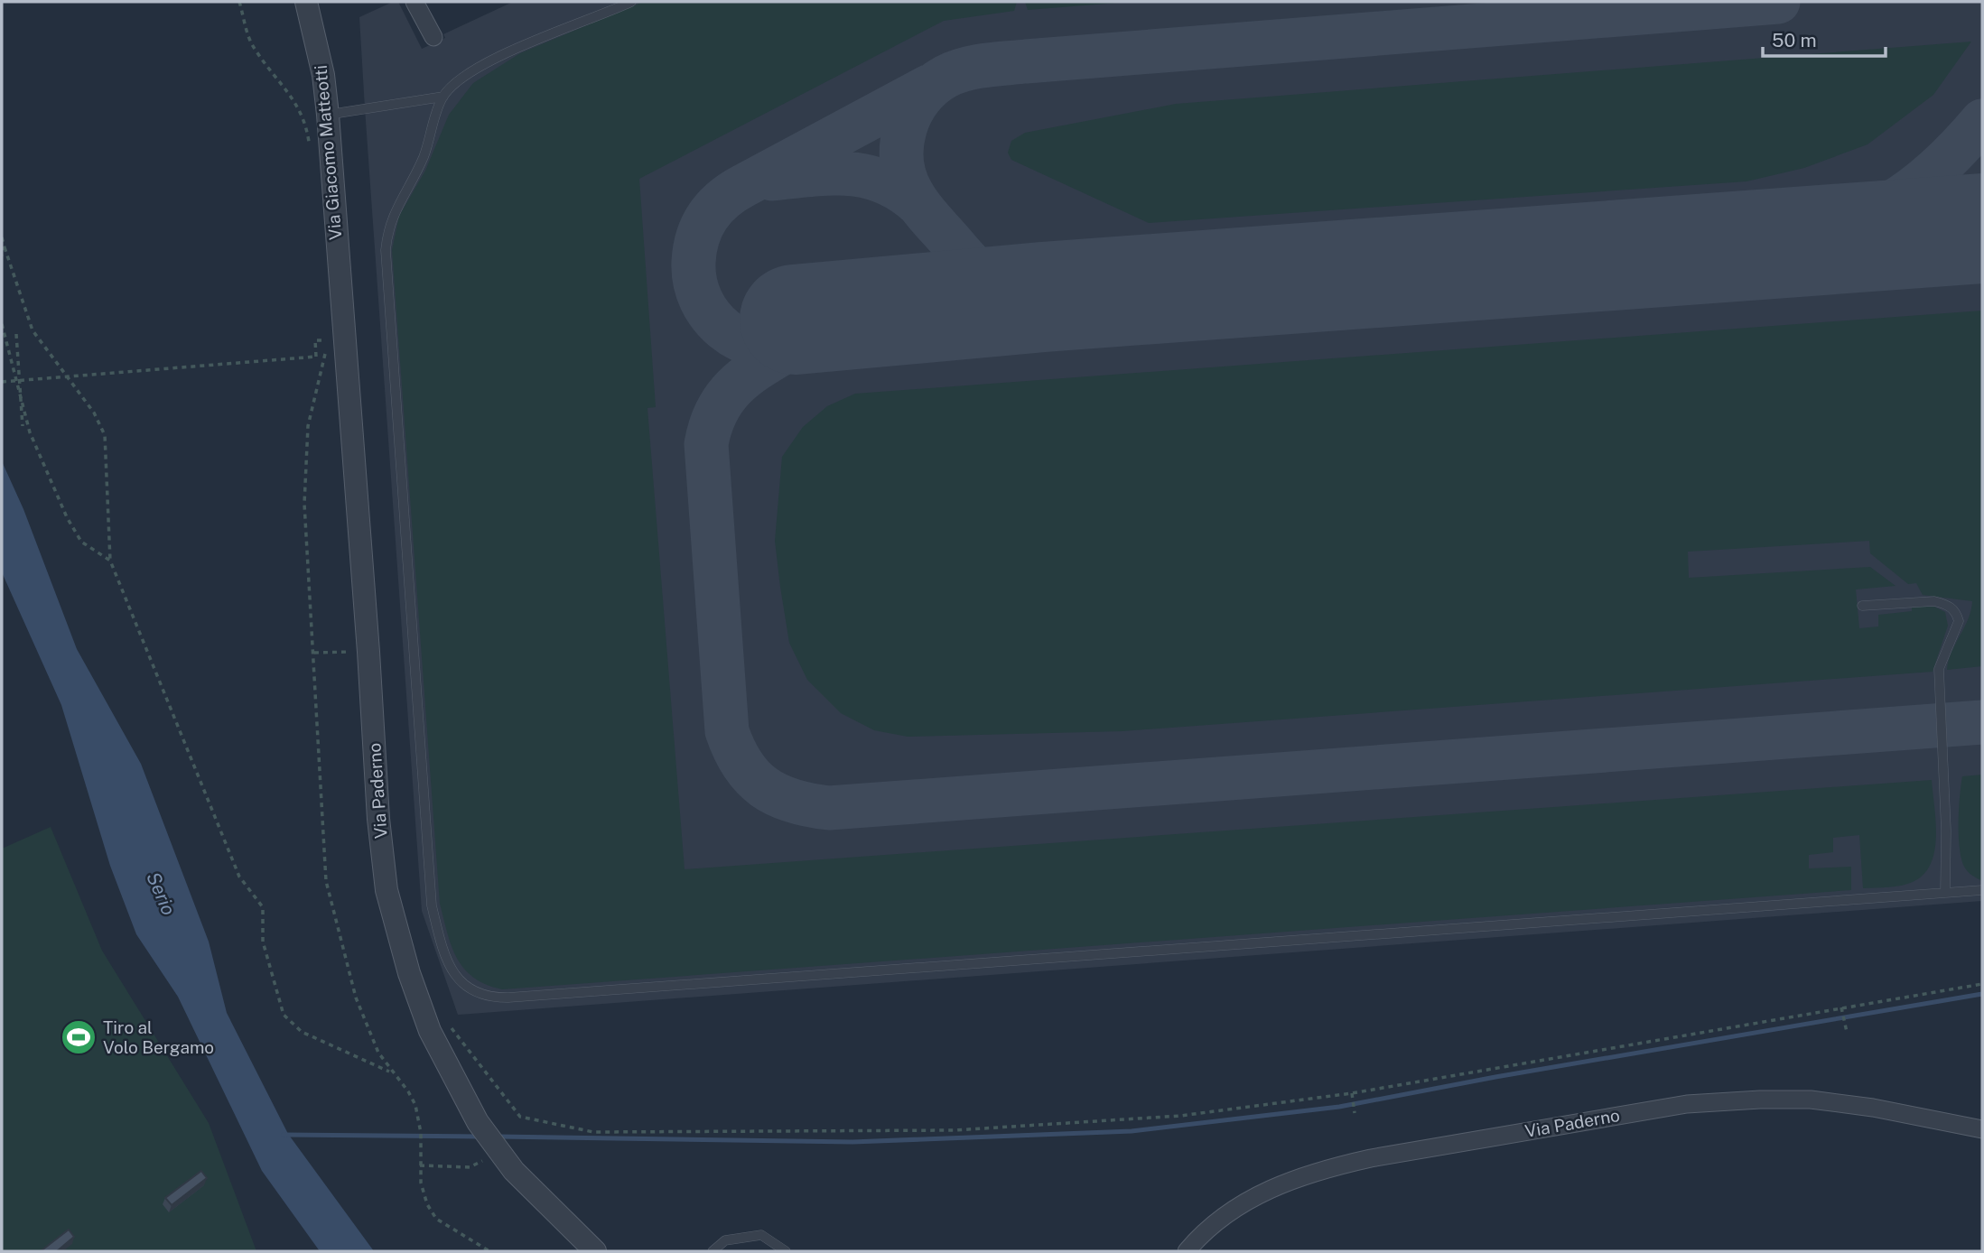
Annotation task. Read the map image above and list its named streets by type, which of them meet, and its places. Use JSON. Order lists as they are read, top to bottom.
{
  "streets": {
    "street": ["Via Giacomo Matteotti", "Via Paderno"]
  },
  "crossings": [
    ["Via Giacomo Matteotti", "Via Paderno"]
  ],
  "water": ["Serio"],
  "places": {
    "sports": ["Tiro al Volo Bergamo"]
  },
  "scale_bar": "50 m"
}
